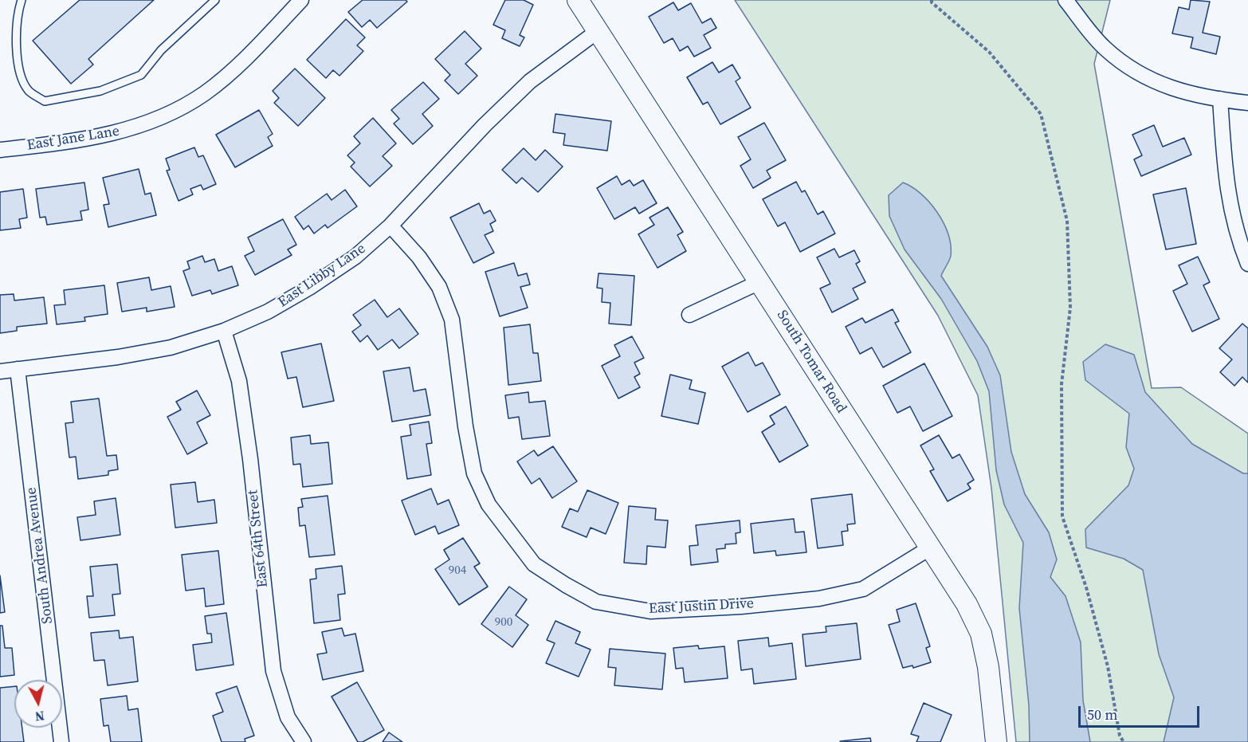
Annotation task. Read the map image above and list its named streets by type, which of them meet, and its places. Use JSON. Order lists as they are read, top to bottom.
{
  "streets": {
    "street": [
      "East Jane Lane",
      "East Libby Lane",
      "South Tomar Road",
      "East 64th Street",
      "South Andrea Avenue",
      "East Justin Drive"
    ]
  },
  "crossings": [
    ["East Libby Lane", "South Tomar Road"],
    ["East Libby Lane", "East 64th Street"],
    ["East Libby Lane", "South Andrea Avenue"],
    ["East Libby Lane", "East Justin Drive"],
    ["South Tomar Road", "East Justin Drive"]
  ],
  "house_numbers": ["904", "900"],
  "scale_bar": "50 m",
  "north": "bottom"
}
